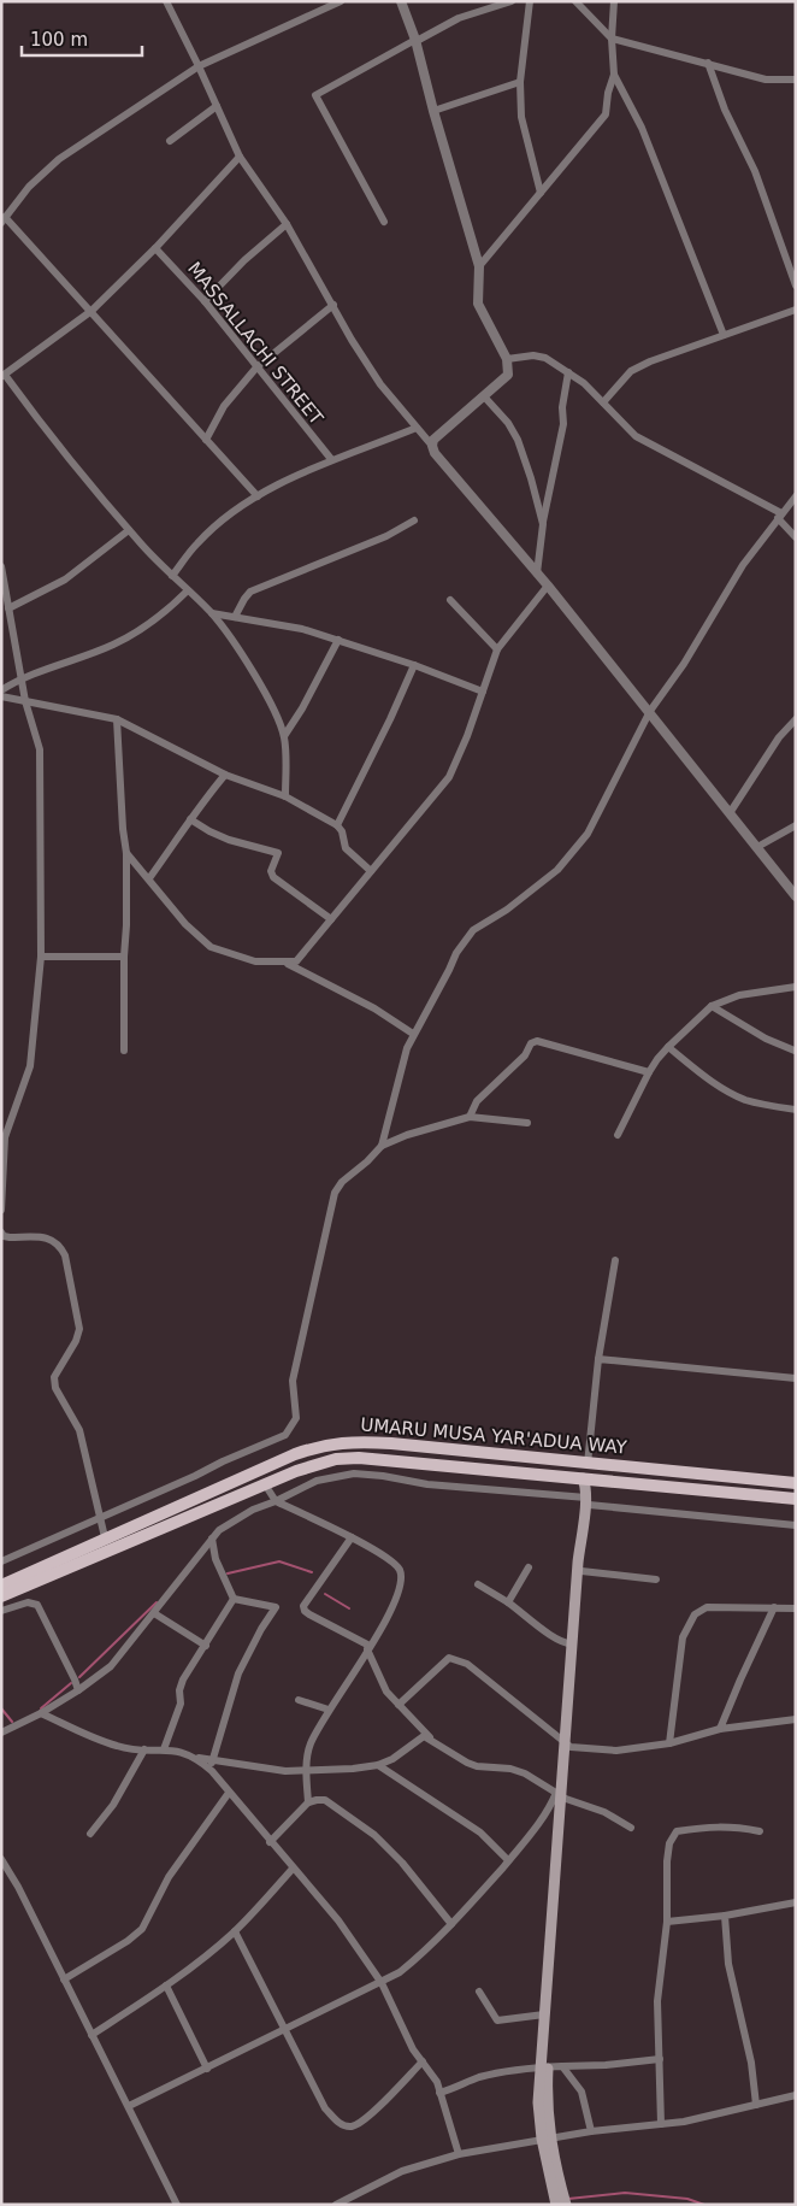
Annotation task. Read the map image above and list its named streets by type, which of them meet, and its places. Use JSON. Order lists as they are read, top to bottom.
{
  "streets": {
    "main road": ["UMARU MUSA YAR'ADUA WAY"],
    "street": ["MASSALLACHI STREET"]
  },
  "scale_bar": "100 m"
}
